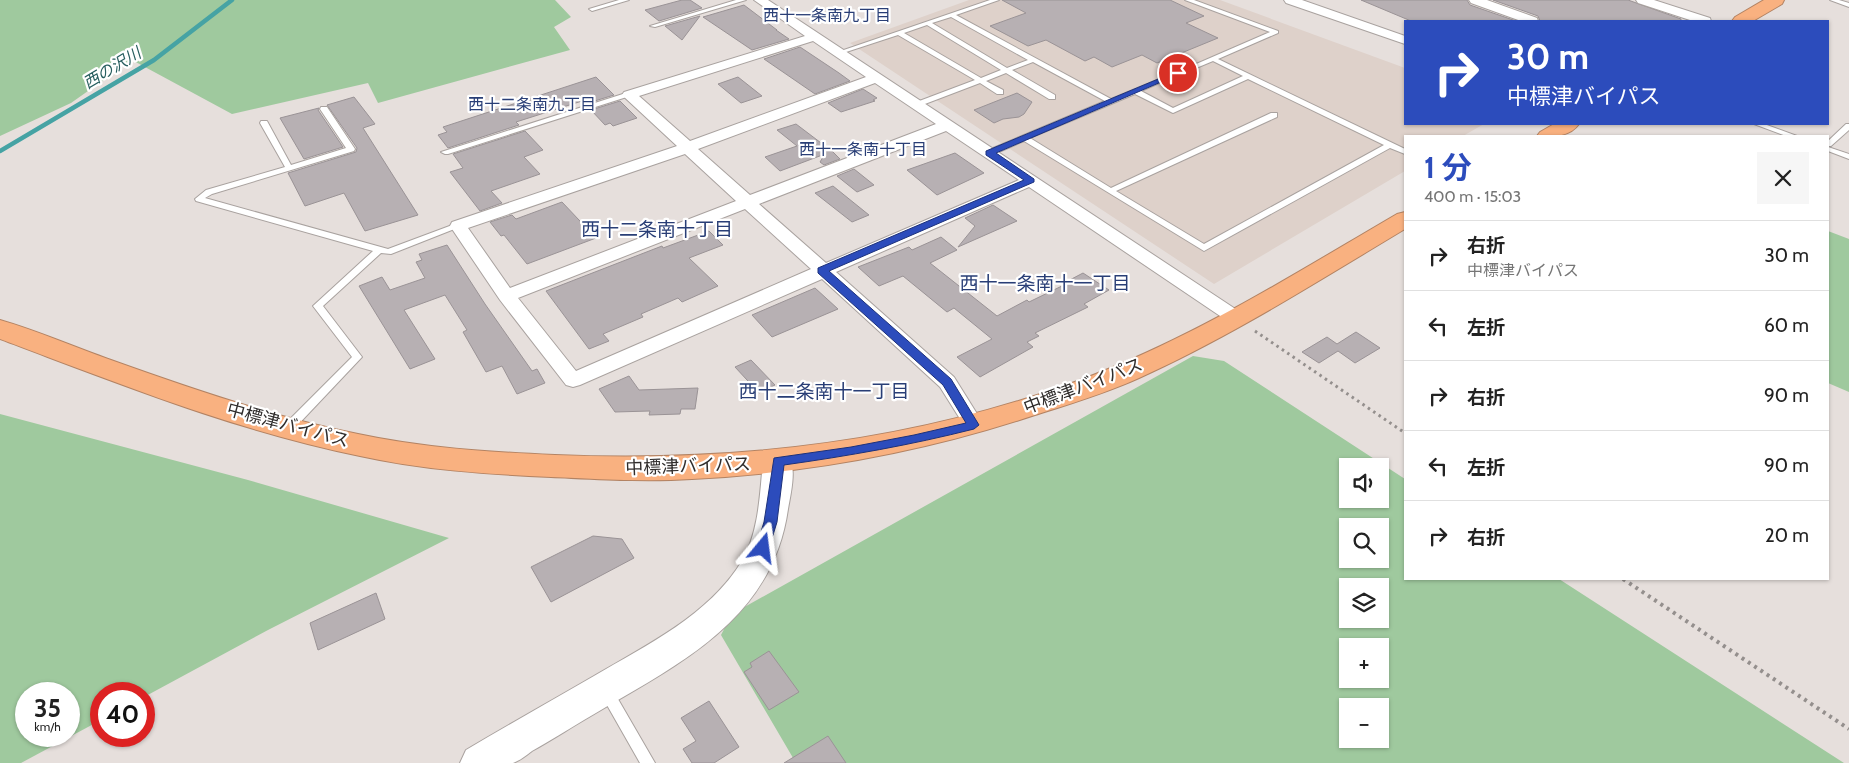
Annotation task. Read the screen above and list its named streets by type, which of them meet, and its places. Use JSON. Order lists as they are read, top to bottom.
{
  "streets": {
    "highway": ["中標津バイパス"]
  },
  "districts": [
    "西十一条南九丁目",
    "西十二条南九丁目",
    "西十一条南十丁目",
    "西十二条南十丁目",
    "西十一条南十一丁目",
    "西十二条南十一丁目"
  ],
  "water": ["西の沢川"],
  "page": {
    "turn": ["30 m", "中標津バイパス"],
    "heading": ["1 分", "400 m · 15:03"],
    "list": [
      {
        "name": "右折",
        "note": "中標津バイパス",
        "value": "30 m"
      },
      {
        "name": "左折",
        "value": "60 m"
      },
      {
        "name": "右折",
        "value": "90 m"
      },
      {
        "name": "左折",
        "value": "90 m"
      },
      {
        "name": "右折",
        "value": "20 m"
      }
    ],
    "map_buttons": ["+", "−"],
    "speed": "35 km/h",
    "limit": "40"
  }
}
